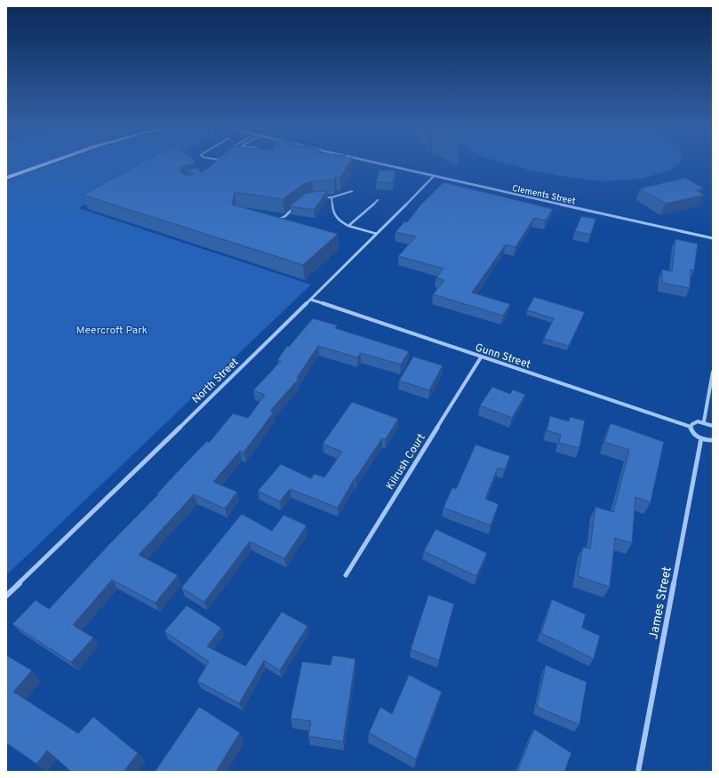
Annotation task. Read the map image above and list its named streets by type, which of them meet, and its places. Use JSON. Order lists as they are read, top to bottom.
{
  "streets": {
    "street": [
      "Clements Street",
      "Gunn Street",
      "North Street",
      "Kilrush Court",
      "James Street"
    ]
  },
  "crossings": [
    ["Clements Street", "North Street"],
    ["Gunn Street", "North Street"],
    ["Gunn Street", "Kilrush Court"]
  ],
  "parks": ["Meercroft Park"]
}
